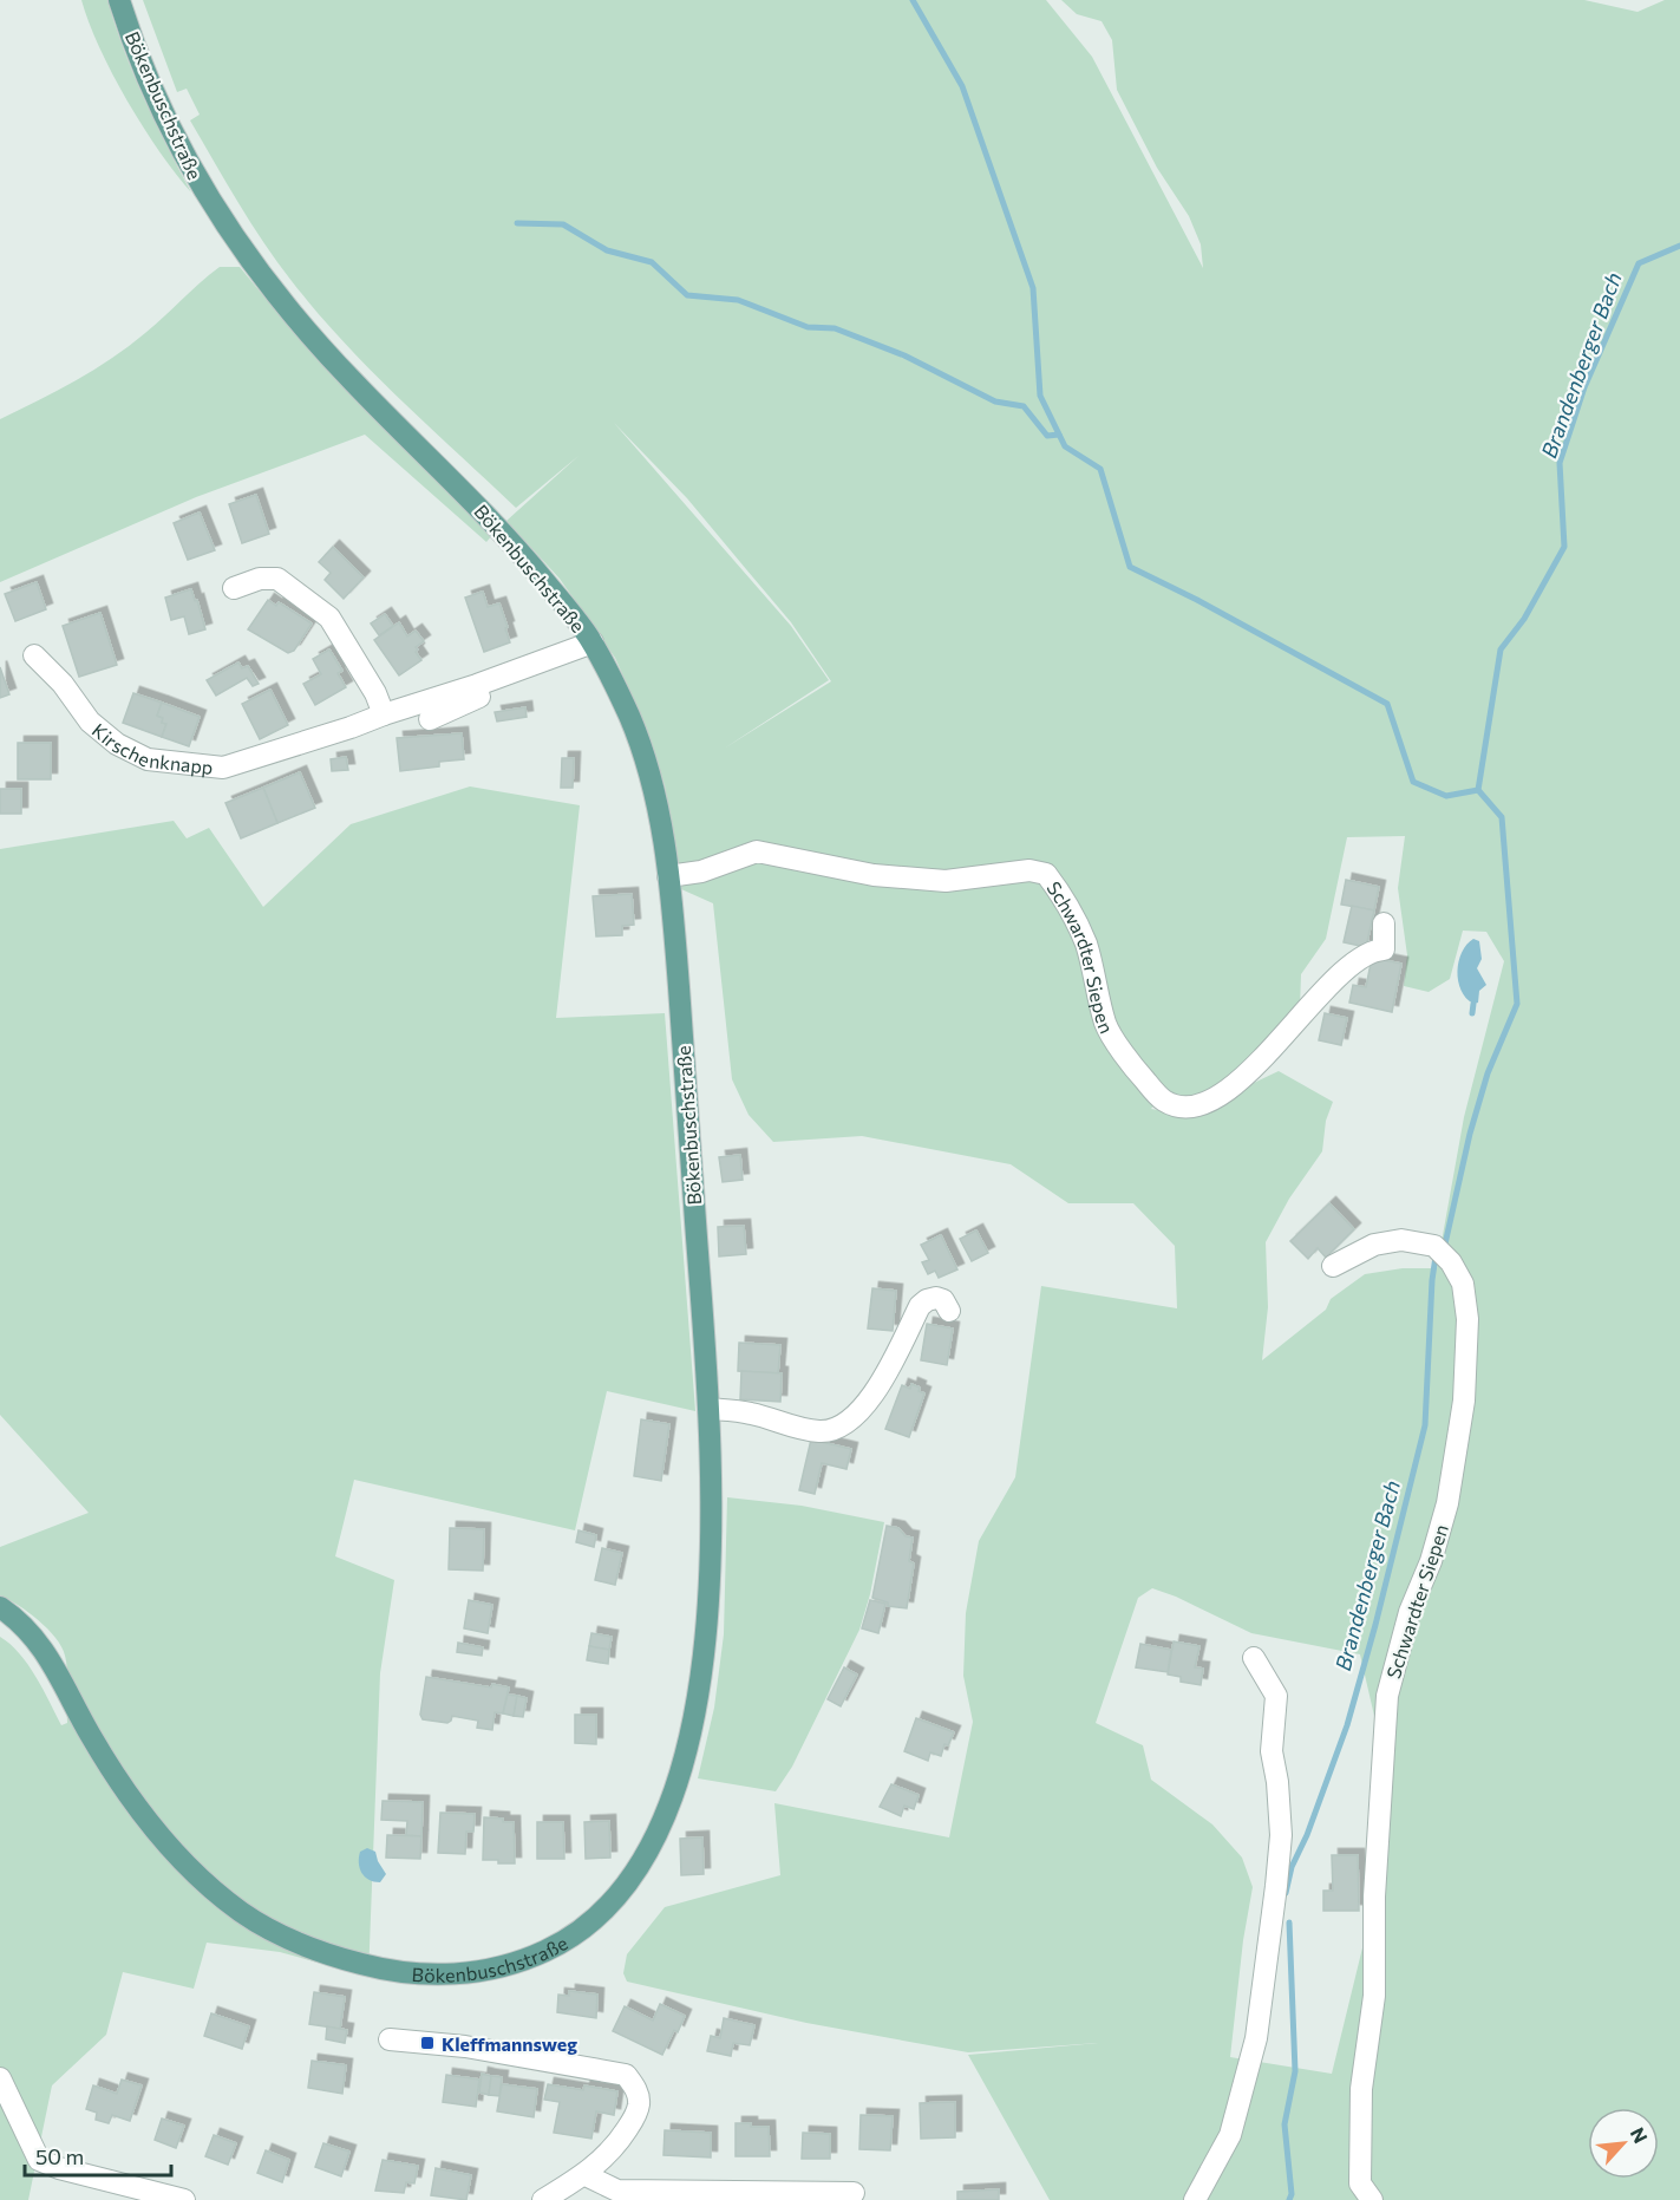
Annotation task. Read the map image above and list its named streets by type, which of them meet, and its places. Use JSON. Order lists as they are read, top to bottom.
{
  "streets": {
    "main road": ["Bökenbuschstraße"],
    "street": ["Kirschenknapp", "Schwardter Siepen"]
  },
  "crossings": [
    ["Bökenbuschstraße", "Kirschenknapp"],
    ["Bökenbuschstraße", "Schwardter Siepen"]
  ],
  "water": ["Brandenberger Bach"],
  "places": {
    "transit": ["Kleffmannsweg"]
  },
  "scale_bar": "50 m",
  "north": "top right"
}
